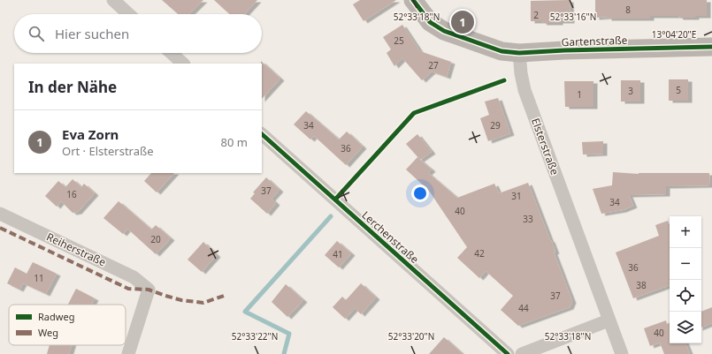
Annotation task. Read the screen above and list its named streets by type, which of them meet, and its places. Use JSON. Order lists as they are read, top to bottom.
{
  "streets": {
    "street": [
      "Gartenstraße",
      "Elsterstraße",
      "Lerchenstraße",
      "Reiherstraße"
    ]
  },
  "crossings": [
    ["Gartenstraße", "Elsterstraße"]
  ],
  "house_numbers": [
    "8",
    "2",
    "25",
    "27",
    "5",
    "3",
    "1",
    "34",
    "29",
    "36",
    "37",
    "16",
    "31",
    "34",
    "40",
    "33",
    "20",
    "42",
    "41",
    "36",
    "11",
    "38",
    "37",
    "44",
    "40"
  ],
  "legend": ["Radweg", "Weg"],
  "page": {
    "pins": "1",
    "search": "Hier suchen",
    "heading": "In der Nähe",
    "list": [
      {
        "mark": "1",
        "name": "Eva Zorn",
        "note": "Ort · Elsterstraße",
        "value": "80 m"
      }
    ],
    "map_buttons": ["+", "−"]
  },
  "coordinates": [
    "52°33'18\"N",
    "52°33'16\"N",
    "13°04'20\"E",
    "52°33'22\"N",
    "52°33'20\"N"
  ]
}
